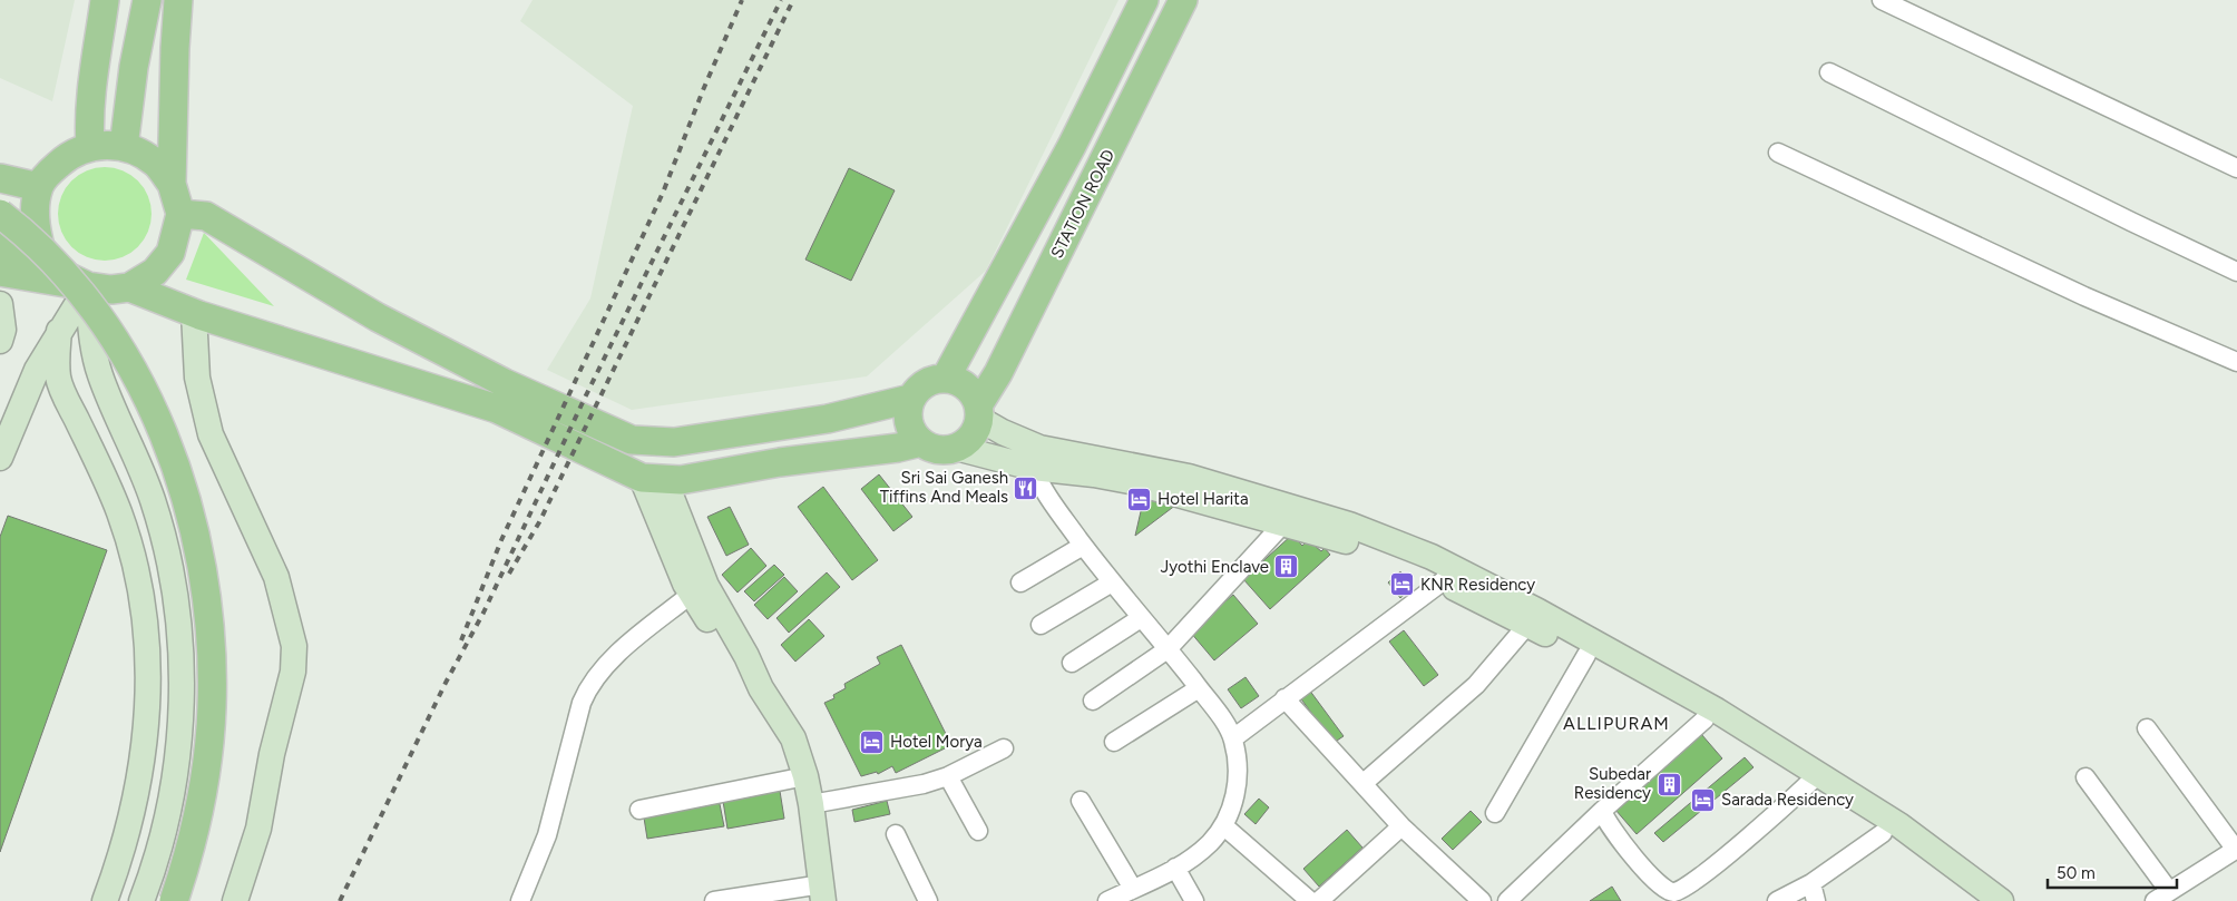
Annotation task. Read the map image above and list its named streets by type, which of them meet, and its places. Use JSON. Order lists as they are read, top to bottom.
{
  "streets": {
    "main road": ["STATION ROAD"]
  },
  "districts": ["ALLIPURAM"],
  "places": {
    "restaurant": ["Sri Sai Ganesh Tiffins And Meals"],
    "hotel": [
      "Hotel Harita",
      "KNR Residency",
      "Hotel Morya",
      "Sarada Residency"
    ],
    "building": ["Jyothi Enclave", "Subedar Residency"]
  },
  "scale_bar": "50 m"
}
